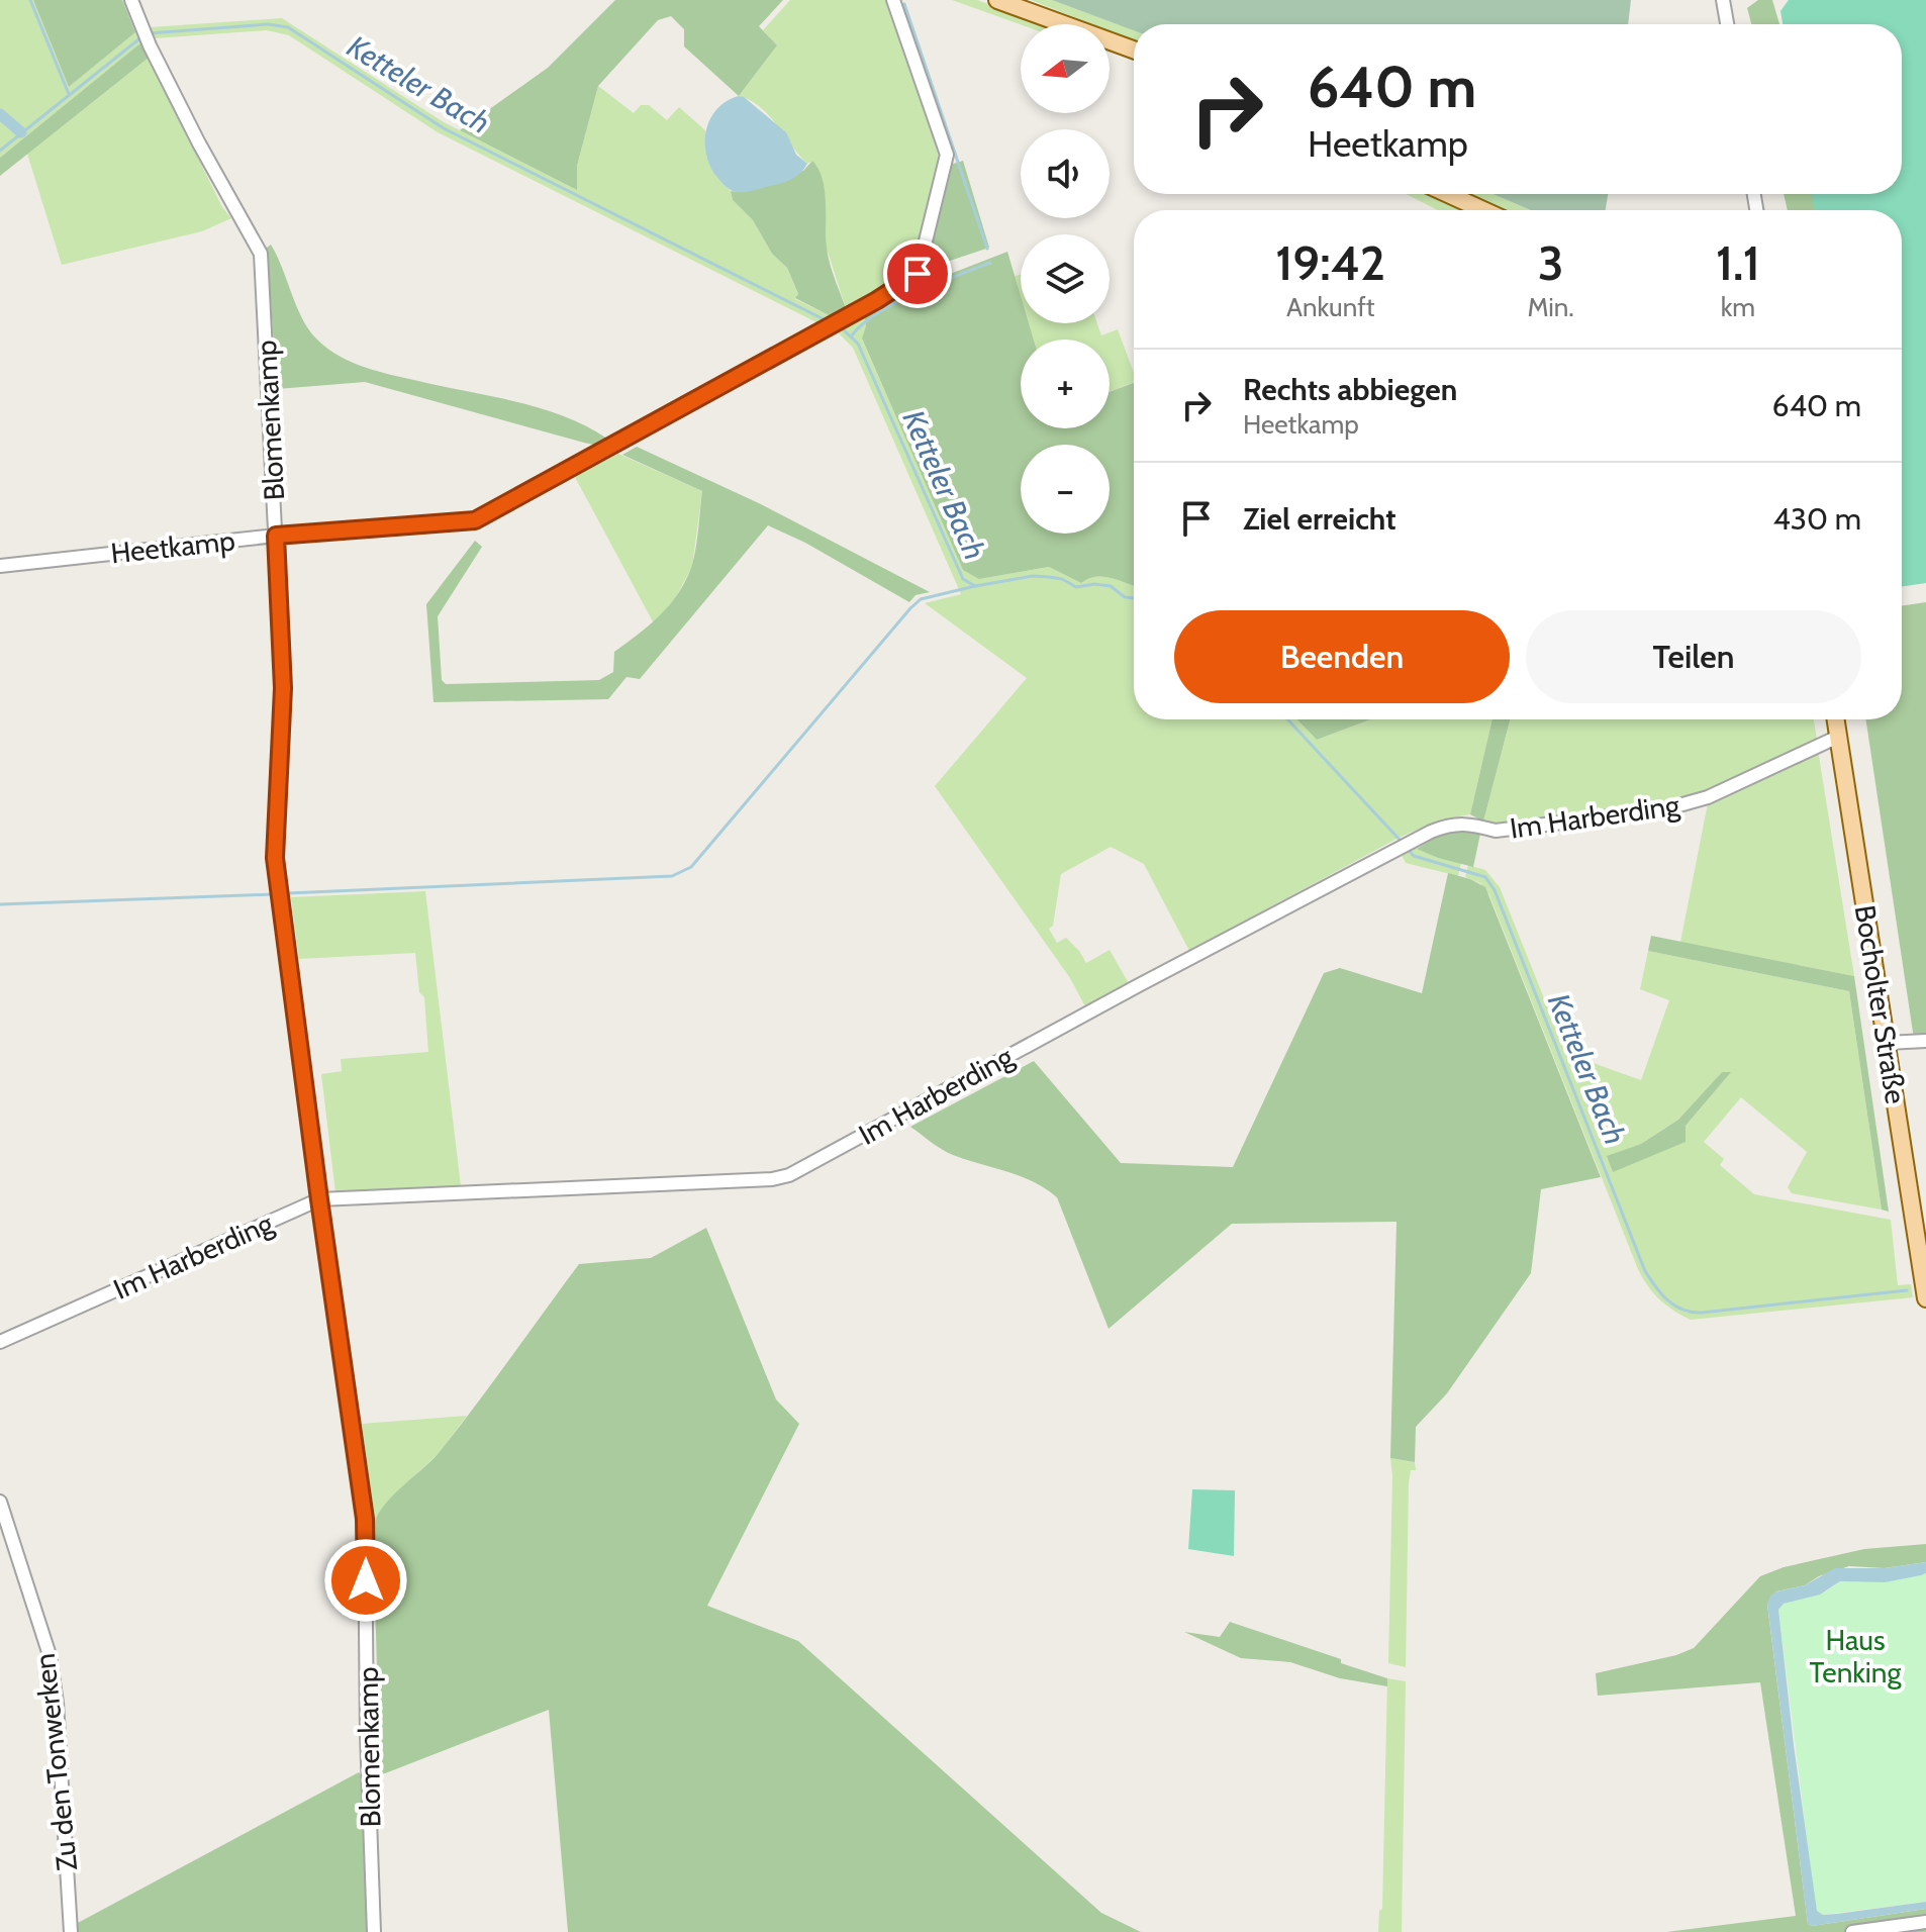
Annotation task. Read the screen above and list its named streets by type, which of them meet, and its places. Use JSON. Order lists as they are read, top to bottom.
{
  "streets": {
    "main road": ["Bocholter Straße"],
    "street": [
      "Blomenkamp",
      "Heetkamp",
      "Im Harberding",
      "Zu den Tonwerken"
    ]
  },
  "crossings": [
    ["Blomenkamp", "Heetkamp"],
    ["Blomenkamp", "Im Harberding"],
    ["Im Harberding", "Bocholter Straße"]
  ],
  "water": ["Ketteler Bach"],
  "parks": ["Haus Tenking"],
  "north": "left",
  "page": {
    "map_buttons": ["+", "−"],
    "turn": ["640 m", "Heetkamp"],
    "eta": [
      "19:42",
      "Ankunft",
      "3",
      "Min.",
      "1.1",
      "km"
    ],
    "list": [
      {
        "name": "Rechts abbiegen",
        "note": "Heetkamp",
        "value": "640 m"
      },
      {
        "name": "Ziel erreicht",
        "value": "430 m"
      }
    ],
    "buttons": ["Beenden", "Teilen"]
  }
}
